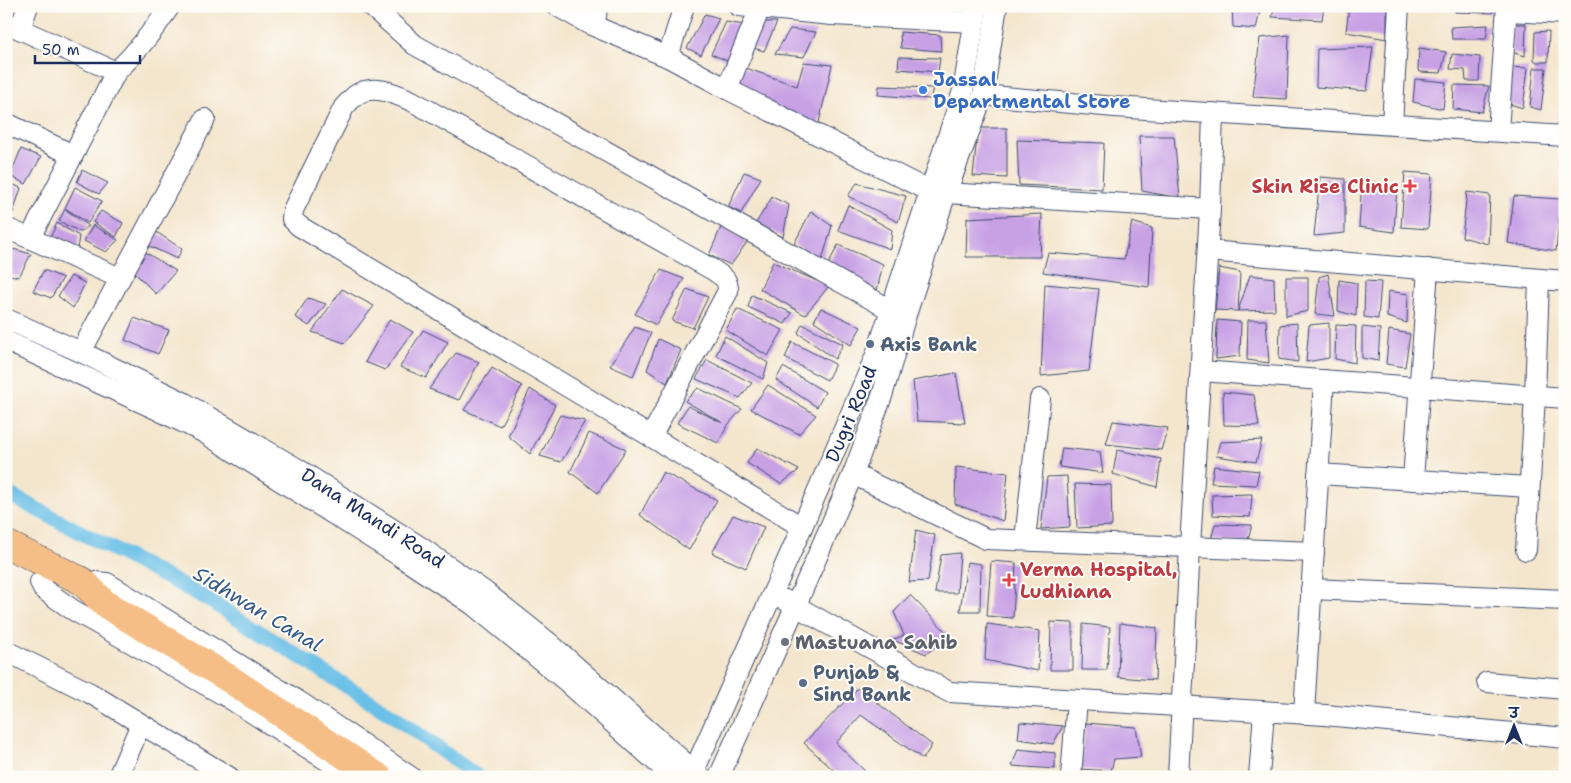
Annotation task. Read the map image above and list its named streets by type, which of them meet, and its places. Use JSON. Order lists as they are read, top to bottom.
{
  "streets": {
    "street": ["Dugri Road", "Dana Mandi Road"]
  },
  "crossings": [
    ["Dugri Road", "Dana Mandi Road"]
  ],
  "water": ["Sidhwan Canal"],
  "places": {
    "other": [
      "Jassal Departmental Store",
      "Axis Bank",
      "Mastuana Sahib",
      "Punjab & Sind Bank"
    ],
    "health": ["Skin Rise Clinic", "Verma Hospital, Ludhiana"]
  },
  "scale_bar": "50 m",
  "north": "top"
}
